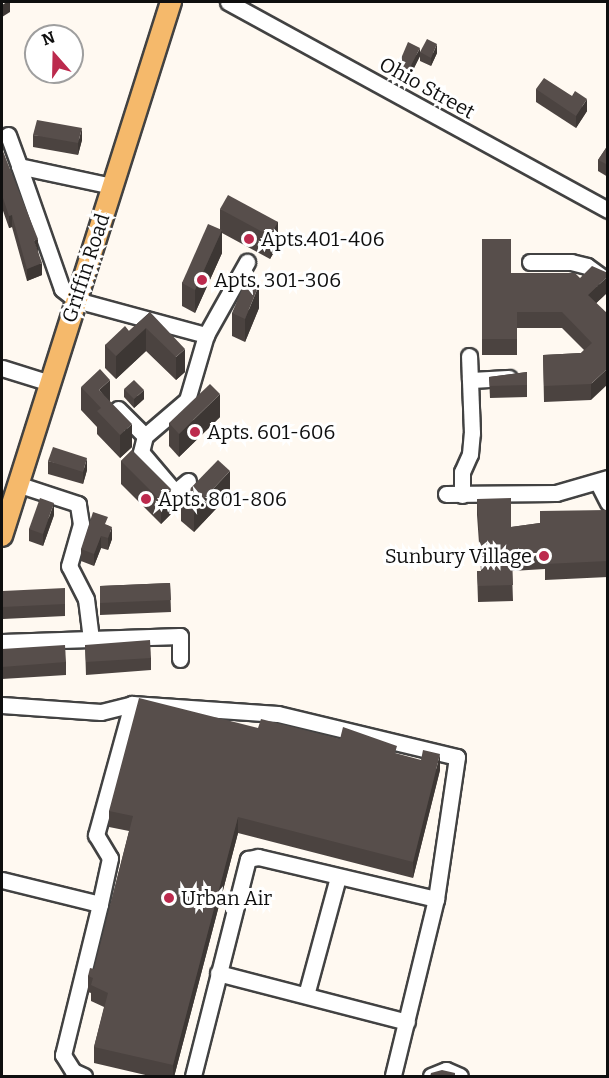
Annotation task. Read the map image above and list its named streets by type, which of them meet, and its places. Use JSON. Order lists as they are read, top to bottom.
{
  "streets": {
    "main road": ["Griffin Road"],
    "street": ["Ohio Street"]
  },
  "places": [
    "Apts.401-406",
    "Apts. 301-306",
    "Apts. 601-606",
    "Apts. 801-806",
    "Sunbury Village",
    "Urban Air"
  ],
  "north": "top"
}
